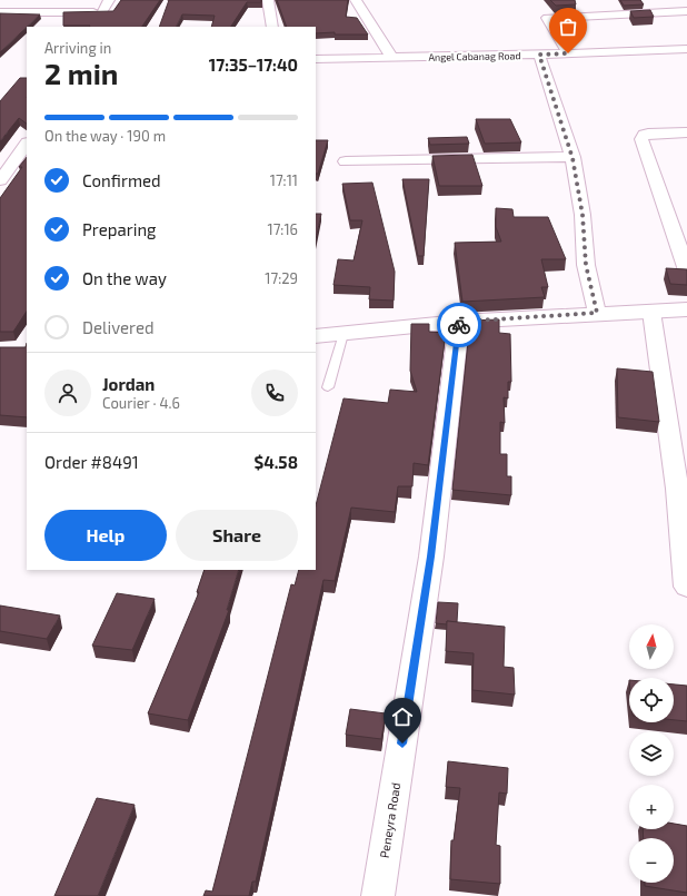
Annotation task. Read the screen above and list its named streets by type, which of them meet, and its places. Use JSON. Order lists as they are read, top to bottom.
{
  "streets": {
    "street": ["Angel Cabanag Road", "Peneyra Road"]
  },
  "north": "top",
  "page": {
    "heading": ["2 min", "Arriving in", "17:35–17:40"],
    "panel": [
      "Jordan",
      "Courier · 4.6",
      "Order #8491",
      "$4.58"
    ],
    "bar": "On the way · 190 m",
    "list": [
      ["Confirmed", "17:11"],
      ["Preparing", "17:16"],
      ["On the way", "17:29"],
      "Delivered"
    ],
    "buttons": ["Help", "Share"],
    "map_buttons": ["+", "−"]
  }
}
